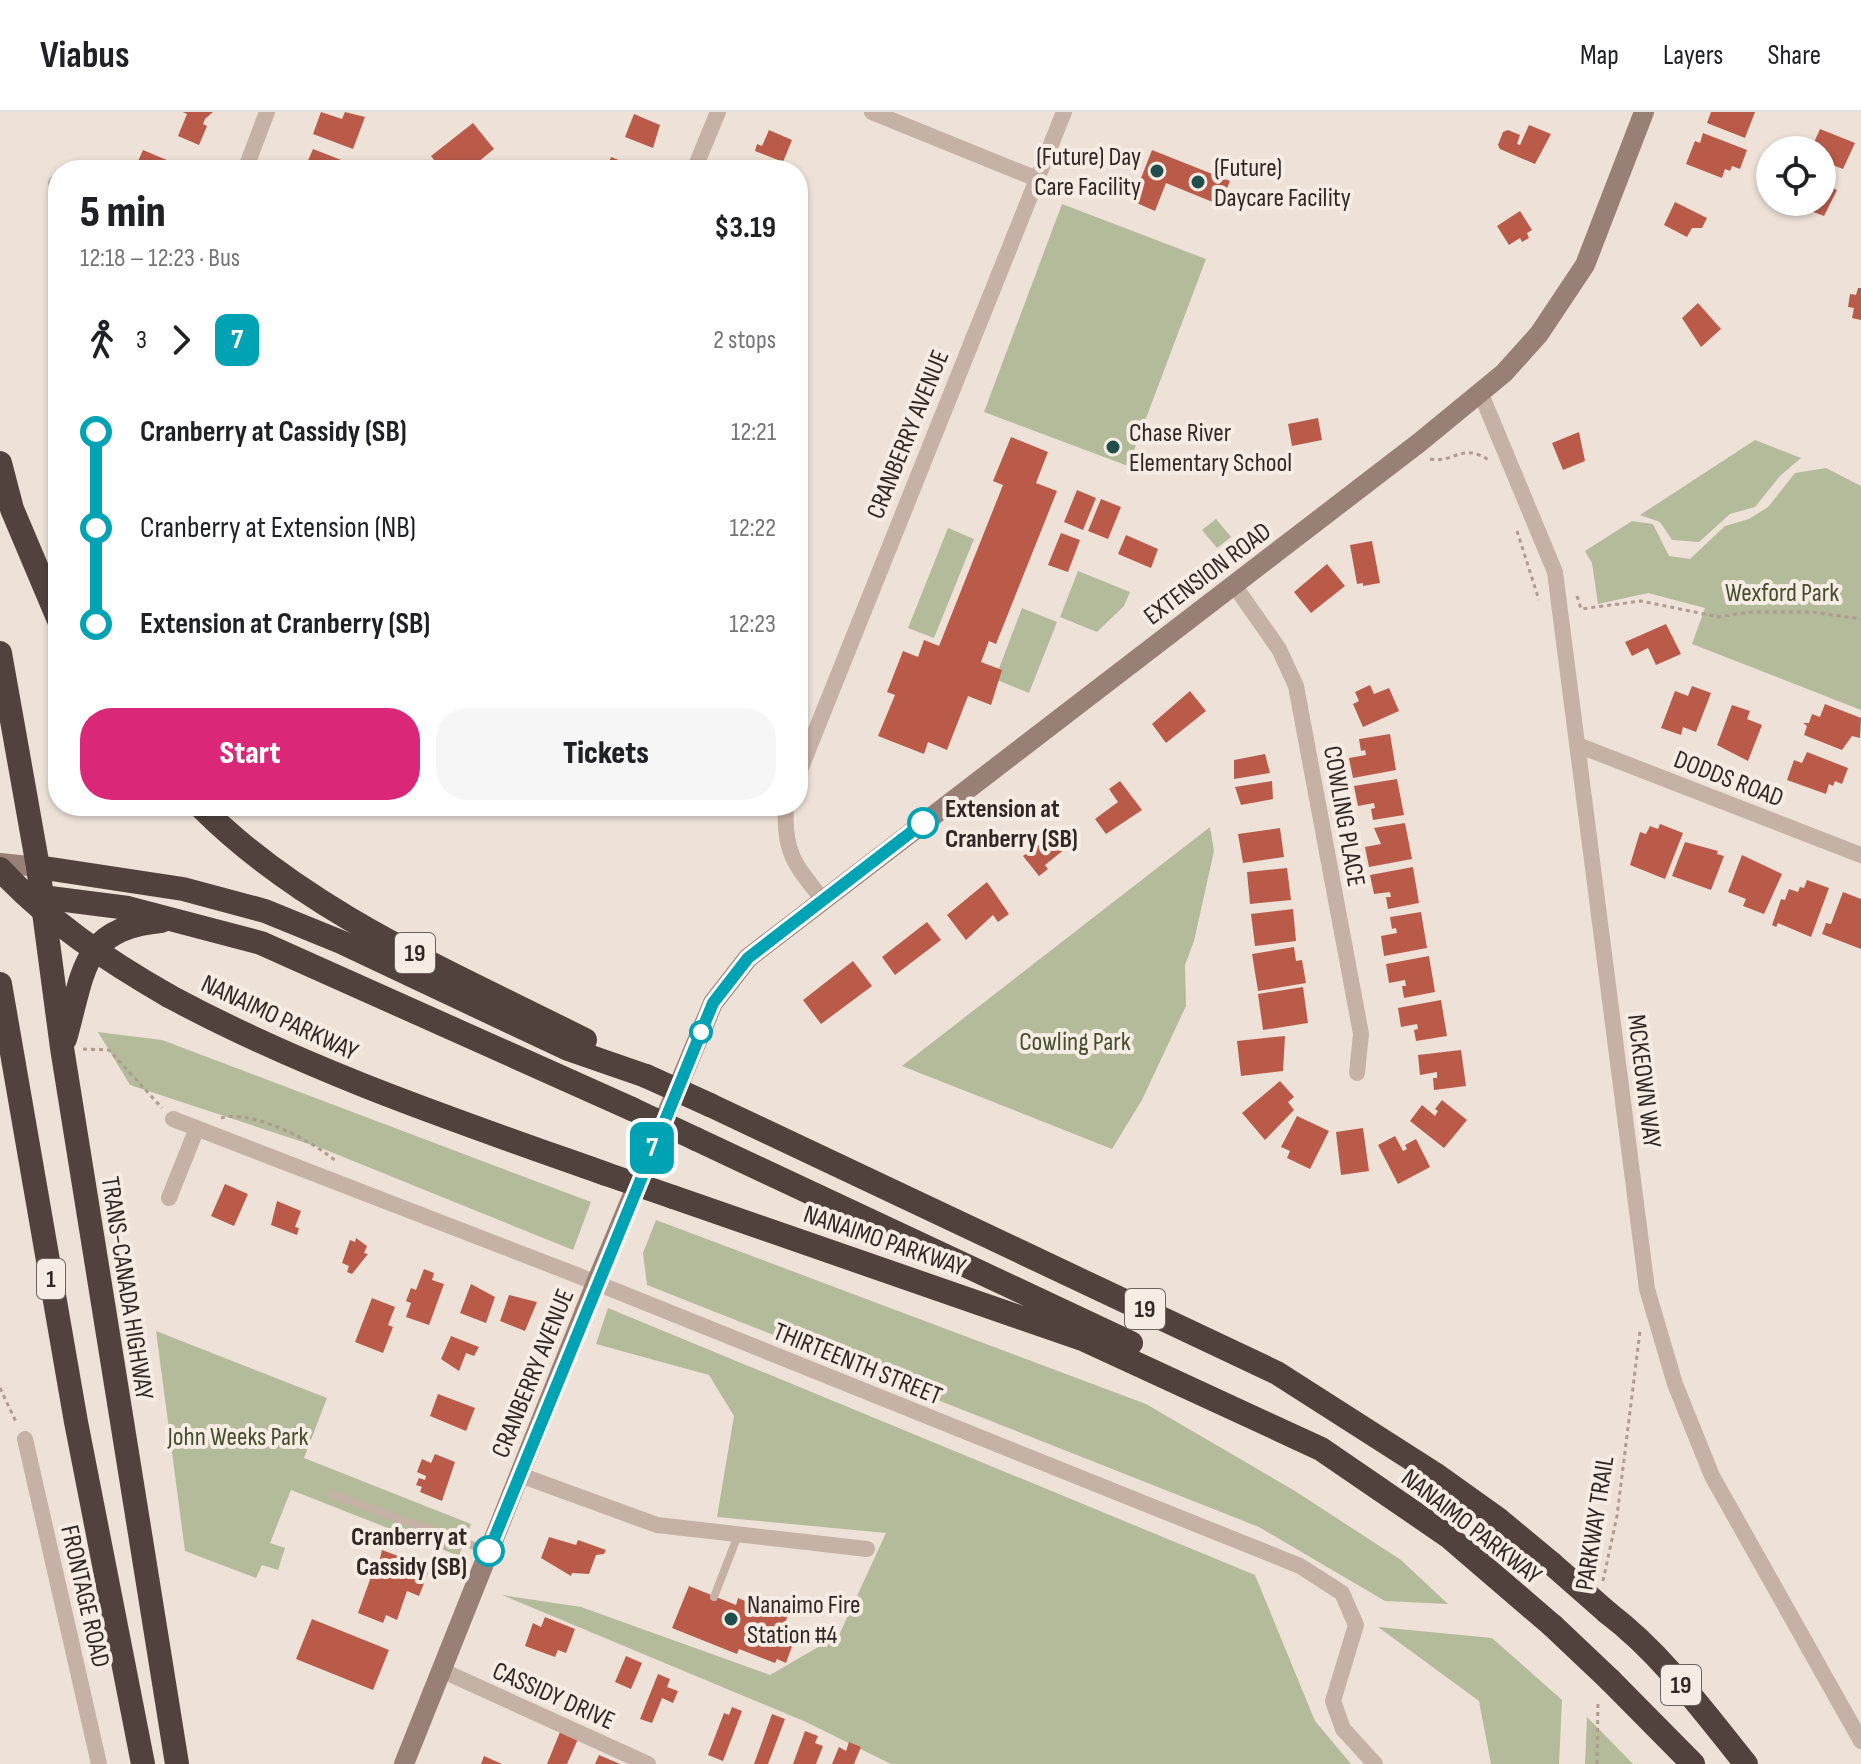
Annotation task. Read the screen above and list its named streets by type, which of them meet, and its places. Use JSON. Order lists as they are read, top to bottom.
{
  "streets": {
    "highway": [
      "19",
      "NANAIMO PARKWAY",
      "1",
      "TRANS-CANADA HIGHWAY"
    ],
    "street": [
      "CRANBERRY AVENUE",
      "EXTENSION ROAD",
      "DODDS ROAD",
      "COWLING PLACE",
      "MCKEOWN WAY",
      "THIRTEENTH STREET",
      "FRONTAGE ROAD",
      "CASSIDY DRIVE"
    ],
    "path": ["PARKWAY TRAIL"]
  },
  "crossings": [
    ["CRANBERRY AVENUE", "EXTENSION ROAD"],
    ["CRANBERRY AVENUE", "THIRTEENTH STREET"],
    ["CRANBERRY AVENUE", "CASSIDY DRIVE"],
    ["EXTENSION ROAD", "COWLING PLACE"],
    ["EXTENSION ROAD", "MCKEOWN WAY"],
    ["DODDS ROAD", "MCKEOWN WAY"],
    ["NANAIMO PARKWAY", "PARKWAY TRAIL"],
    ["MCKEOWN WAY", "PARKWAY TRAIL"],
    ["1", "TRANS-CANADA HIGHWAY"]
  ],
  "parks": ["Wexford Park", "Cowling Park", "John Weeks Park"],
  "places": [
    "(Future) Day Care Facility",
    "(Future) Daycare Facility",
    "Chase River Elementary School",
    "Extension at Cranberry (SB)",
    "Cranberry at Cassidy (SB)",
    "Nanaimo Fire Station #4"
  ],
  "lines": ["bus line 7"],
  "page": {
    "header": "Viabus",
    "nav": ["Map", "Layers", "Share"],
    "on_map": "7",
    "heading": ["5 min", "12:18 – 12:23 · Bus", "$3.19"],
    "legs": ["3", "7", "2 stops"],
    "list": [
      {
        "name": "Cranberry at Cassidy (SB)",
        "value": "12:21"
      },
      {
        "name": "Cranberry at Extension (NB)",
        "value": "12:22"
      },
      {
        "name": "Extension at Cranberry (SB)",
        "value": "12:23"
      }
    ],
    "buttons": ["Start", "Tickets"]
  }
}
